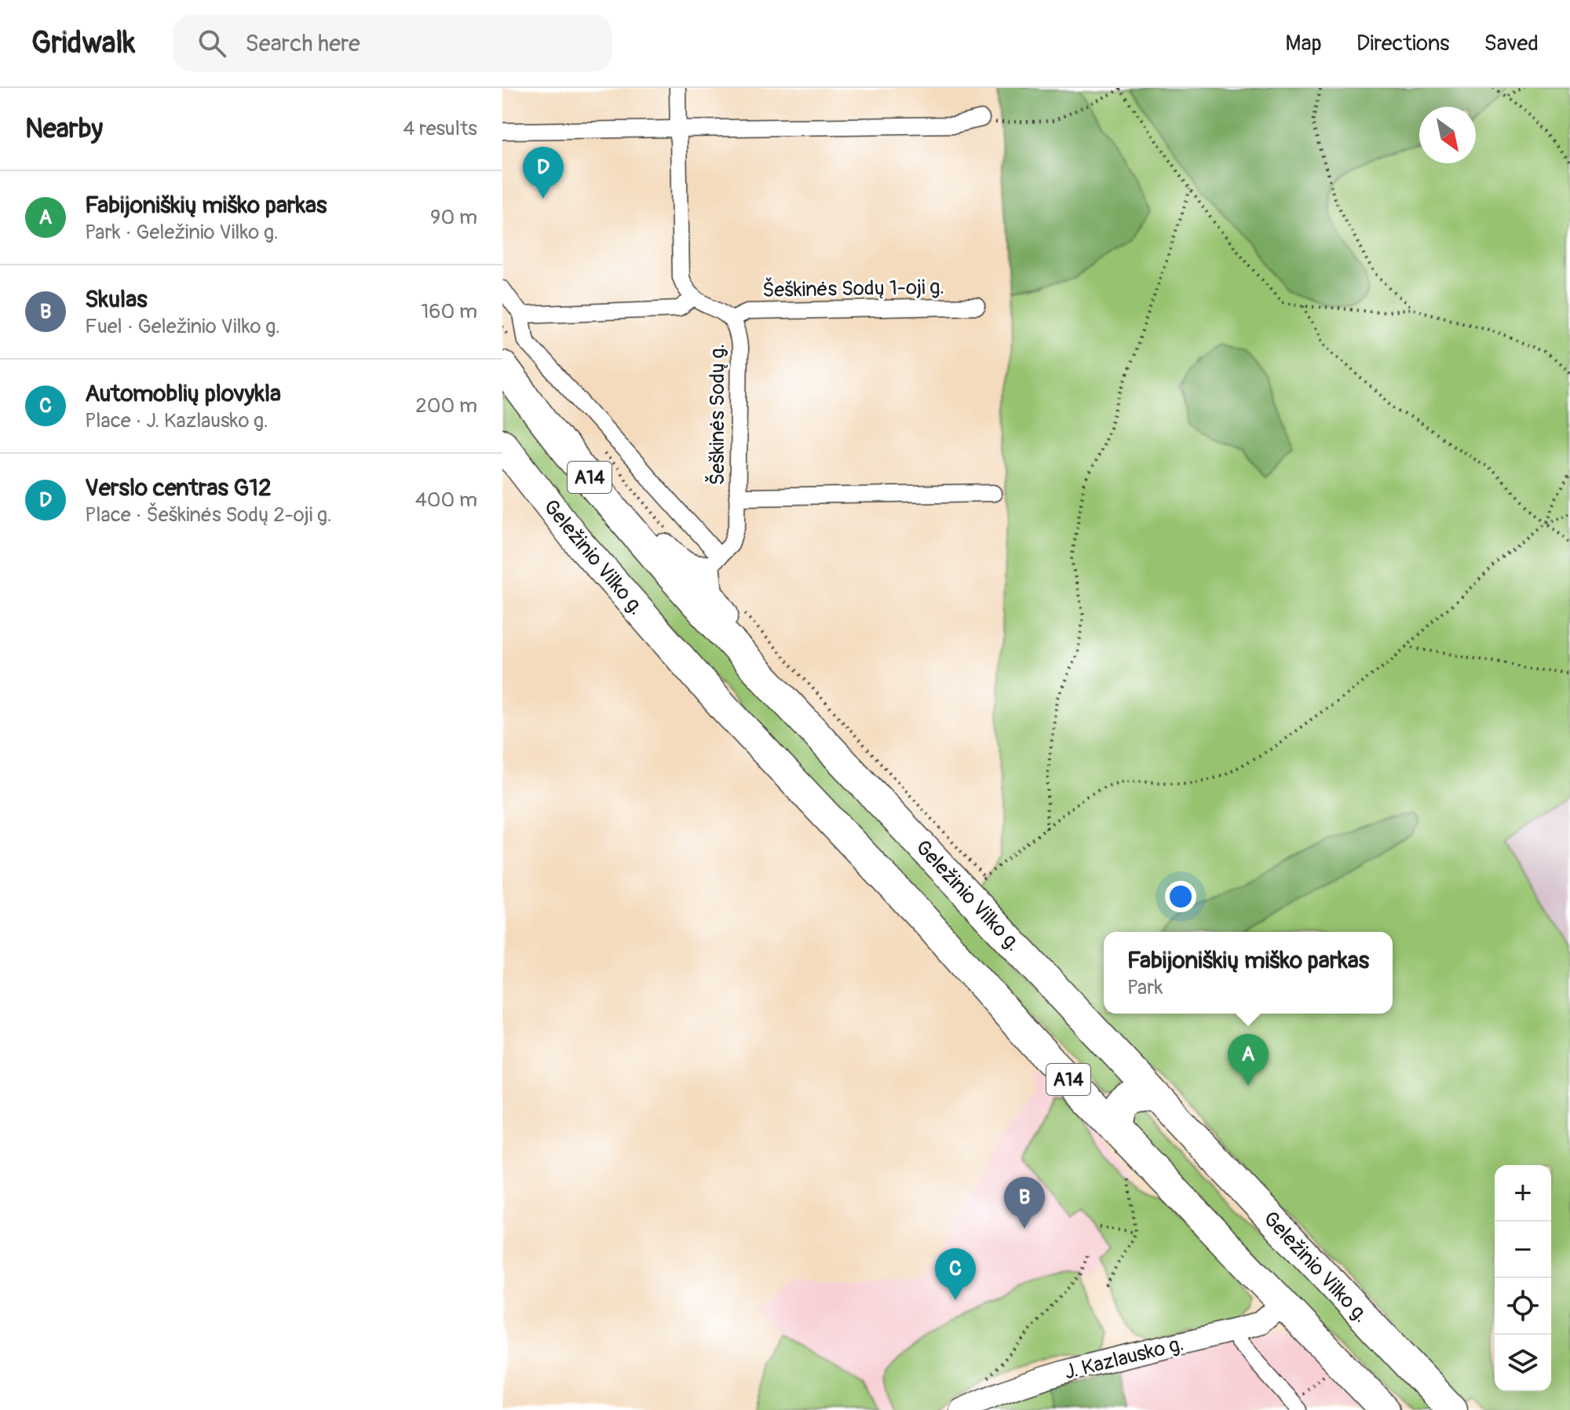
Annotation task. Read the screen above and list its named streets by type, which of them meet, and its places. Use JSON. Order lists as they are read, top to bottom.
{
  "streets": {
    "highway": ["A14", "Geležinio Vilko g."],
    "street": ["Šeškinės Sodų 1-oji g.", "Šeškinės Sodų g.", "J. Kazlausko g."]
  },
  "crossings": [
    ["Šeškinės Sodų 1-oji g.", "Šeškinės Sodų g."],
    ["Geležinio Vilko g.", "J. Kazlausko g."]
  ],
  "north": "bottom right",
  "page": {
    "header": "Gridwalk",
    "search": "Search here",
    "nav": ["Map", "Directions", "Saved"],
    "heading": ["Nearby", "4 results"],
    "pins": [
      "D",
      "A",
      "B",
      "C"
    ],
    "list": [
      {
        "mark": "A",
        "name": "Fabijoniškių miško parkas",
        "note": "Park · Geležinio Vilko g.",
        "value": "90 m"
      },
      {
        "mark": "B",
        "name": "Skulas",
        "note": "Fuel · Geležinio Vilko g.",
        "value": "160 m"
      },
      {
        "mark": "C",
        "name": "Automoblių plovykla",
        "note": "Place · J. Kazlausko g.",
        "value": "200 m"
      },
      {
        "mark": "D",
        "name": "Verslo centras G12",
        "note": "Place · Šeškinės Sodų 2-oji g.",
        "value": "400 m"
      }
    ],
    "popup": ["Fabijoniškių miško parkas", "Park"],
    "map_buttons": ["+", "−"]
  }
}
